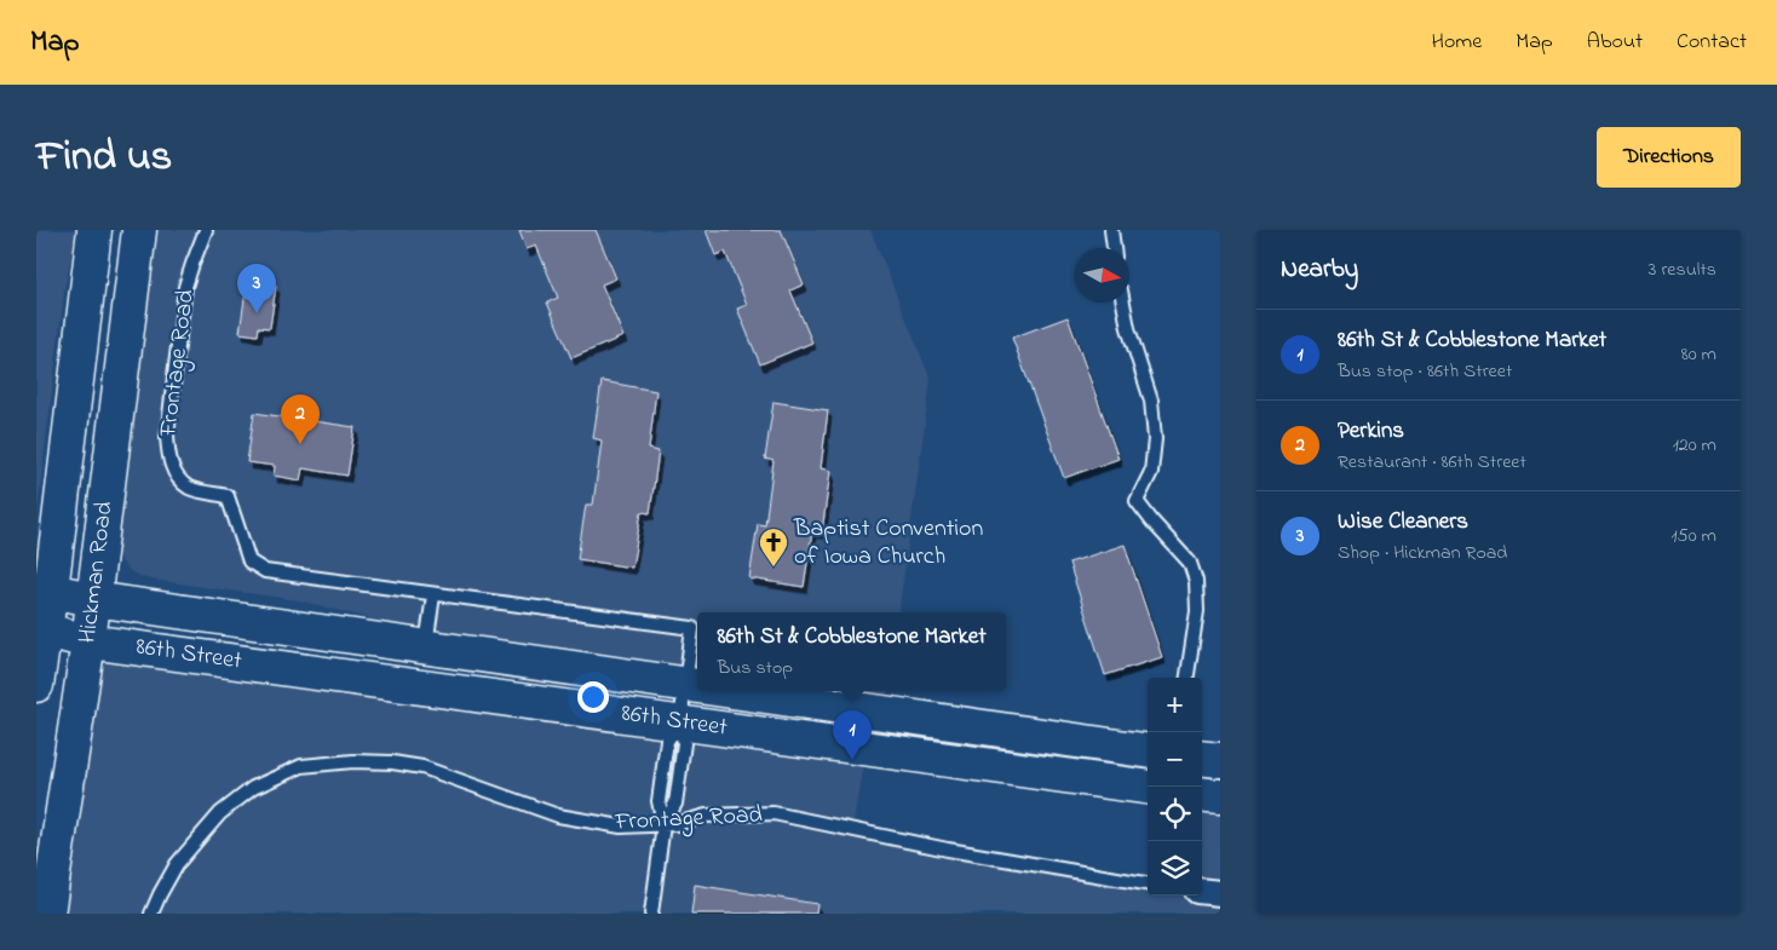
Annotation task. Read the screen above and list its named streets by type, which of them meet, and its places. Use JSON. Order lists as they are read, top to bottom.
{
  "streets": {
    "main road": ["Hickman Road", "86th Street"],
    "lane": ["Frontage Road"]
  },
  "crossings": [
    ["Frontage Road", "86th Street"],
    ["Hickman Road", "86th Street"]
  ],
  "places": {
    "church": ["Baptist Convention of Iowa Church"]
  },
  "north": "right",
  "page": {
    "header": "Map",
    "nav": [
      "Home",
      "Map",
      "About",
      "Contact"
    ],
    "title": "Find us",
    "buttons": "Directions",
    "heading": ["Nearby", "3 results"],
    "pins": ["3", "2", "1"],
    "list": [
      {
        "mark": "1",
        "name": "86th St & Cobblestone Market",
        "note": "Bus stop · 86th Street",
        "value": "80 m"
      },
      {
        "mark": "2",
        "name": "Perkins",
        "note": "Restaurant · 86th Street",
        "value": "120 m"
      },
      {
        "mark": "3",
        "name": "Wise Cleaners",
        "note": "Shop · Hickman Road",
        "value": "150 m"
      }
    ],
    "popup": ["86th St & Cobblestone Market", "Bus stop"],
    "map_buttons": ["+", "−"]
  }
}
